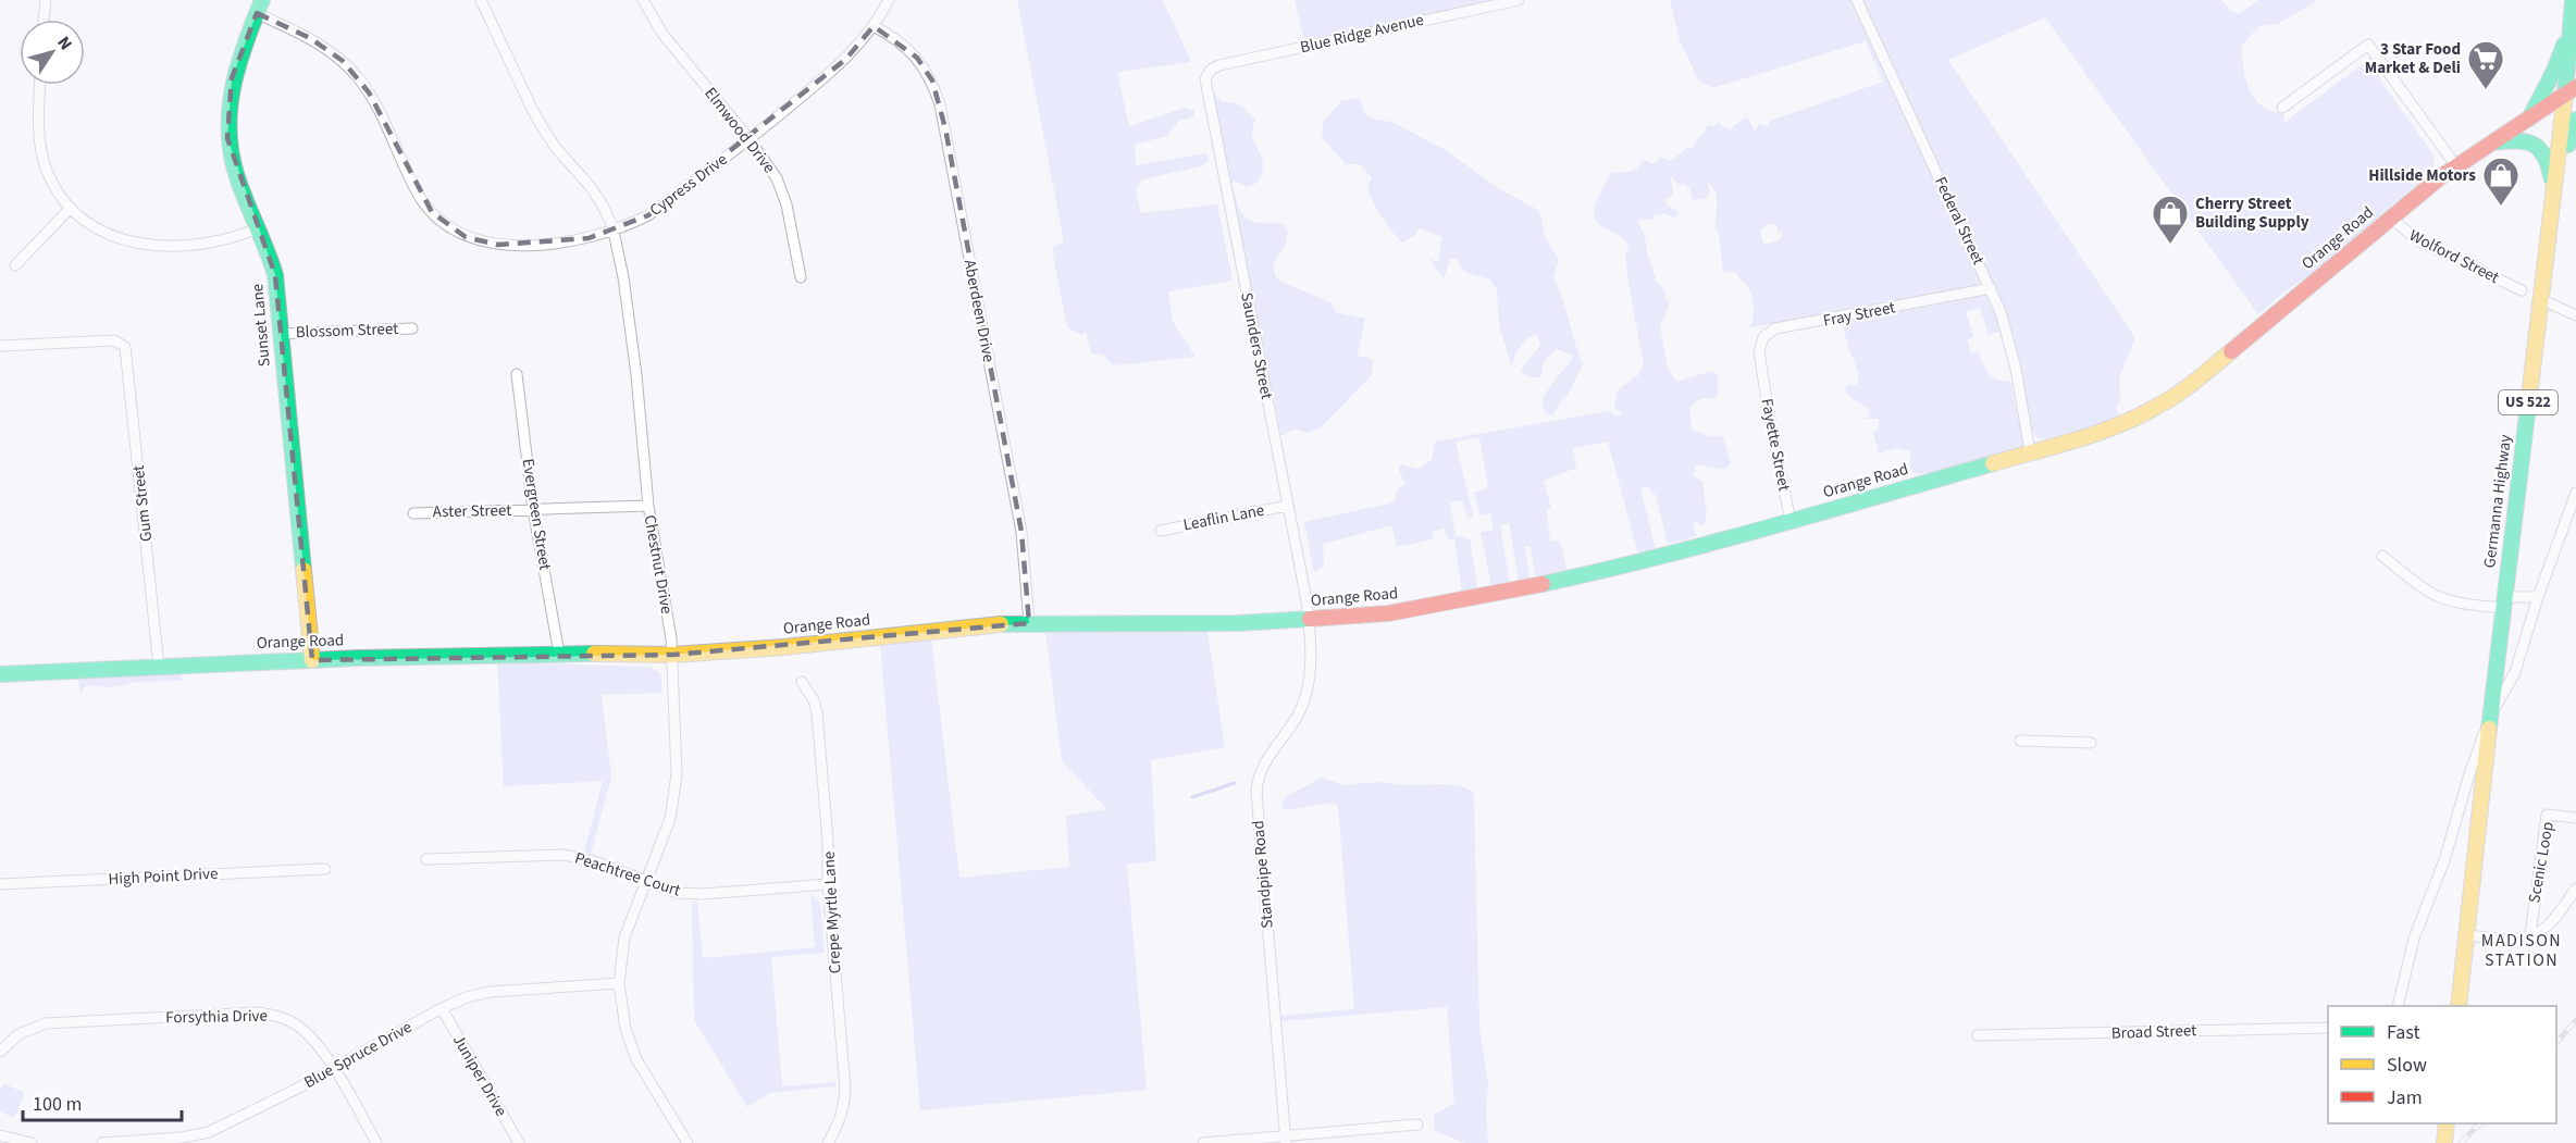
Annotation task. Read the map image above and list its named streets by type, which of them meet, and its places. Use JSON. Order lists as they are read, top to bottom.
{
  "streets": {
    "main road": [
      "Orange Road",
      "Sunset Lane",
      "US 522",
      "Germanna Highway"
    ],
    "street": [
      "Blue Ridge Avenue",
      "Elmwood Drive",
      "Cypress Drive",
      "Federal Street",
      "Wolford Street",
      "Aberdeen Drive",
      "Fray Street",
      "Blossom Street",
      "Saunders Street",
      "Fayette Street",
      "Gum Street",
      "Aster Street",
      "Evergreen Street",
      "Leaflin Lane",
      "Chestnut Drive",
      "Scenic Loop",
      "Peachtree Court",
      "Standpipe Road",
      "High Point Drive",
      "Crepe Myrtle Lane",
      "Forsythia Drive",
      "Broad Street",
      "Blue Spruce Drive",
      "Juniper Drive"
    ]
  },
  "crossings": [
    ["Blue Ridge Avenue", "Saunders Street"],
    ["Elmwood Drive", "Cypress Drive"],
    ["Cypress Drive", "Aberdeen Drive"],
    ["Cypress Drive", "Sunset Lane"],
    ["Cypress Drive", "Chestnut Drive"],
    ["Federal Street", "Orange Road"],
    ["Federal Street", "Fray Street"],
    ["Orange Road", "Wolford Street"],
    ["Orange Road", "Aberdeen Drive"],
    ["Orange Road", "Sunset Lane"],
    ["Orange Road", "Saunders Street"],
    ["Orange Road", "Fayette Street"],
    ["Orange Road", "Germanna Highway"],
    ["Orange Road", "Gum Street"],
    ["Orange Road", "Evergreen Street"],
    ["Orange Road", "Chestnut Drive"],
    ["Orange Road", "Standpipe Road"],
    ["Fray Street", "Fayette Street"],
    ["Sunset Lane", "Blossom Street"],
    ["Saunders Street", "Leaflin Lane"],
    ["Saunders Street", "Standpipe Road"],
    ["Aster Street", "Evergreen Street"],
    ["Aster Street", "Chestnut Drive"],
    ["Chestnut Drive", "Peachtree Court"],
    ["Chestnut Drive", "Blue Spruce Drive"],
    ["Peachtree Court", "Crepe Myrtle Lane"],
    ["Forsythia Drive", "Blue Spruce Drive"],
    ["Blue Spruce Drive", "Juniper Drive"]
  ],
  "districts": ["MADISON STATION"],
  "places": {
    "supermarket": ["3 Star Food Market & Deli"],
    "shop": ["Hillside Motors", "Cherry Street Building Supply"]
  },
  "legend": ["Fast", "Slow", "Jam"],
  "scale_bar": "100 m",
  "north": "top right"
}
